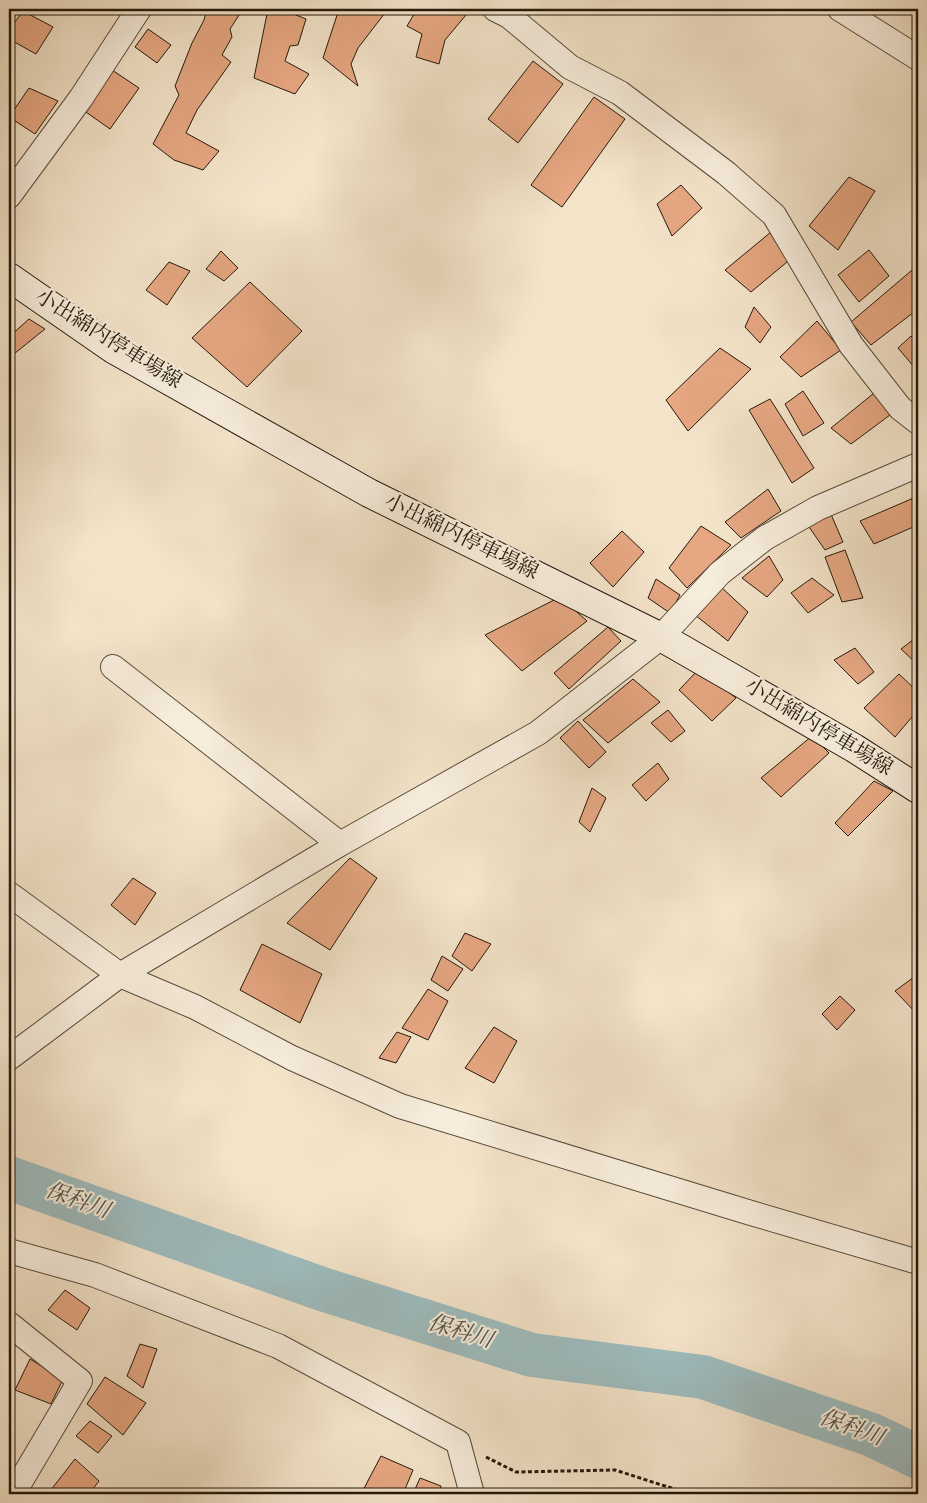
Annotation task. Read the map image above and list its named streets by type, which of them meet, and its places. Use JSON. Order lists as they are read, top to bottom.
{
  "streets": {
    "main road": ["小出綿内停車場線"]
  },
  "water": ["保科川"]
}
